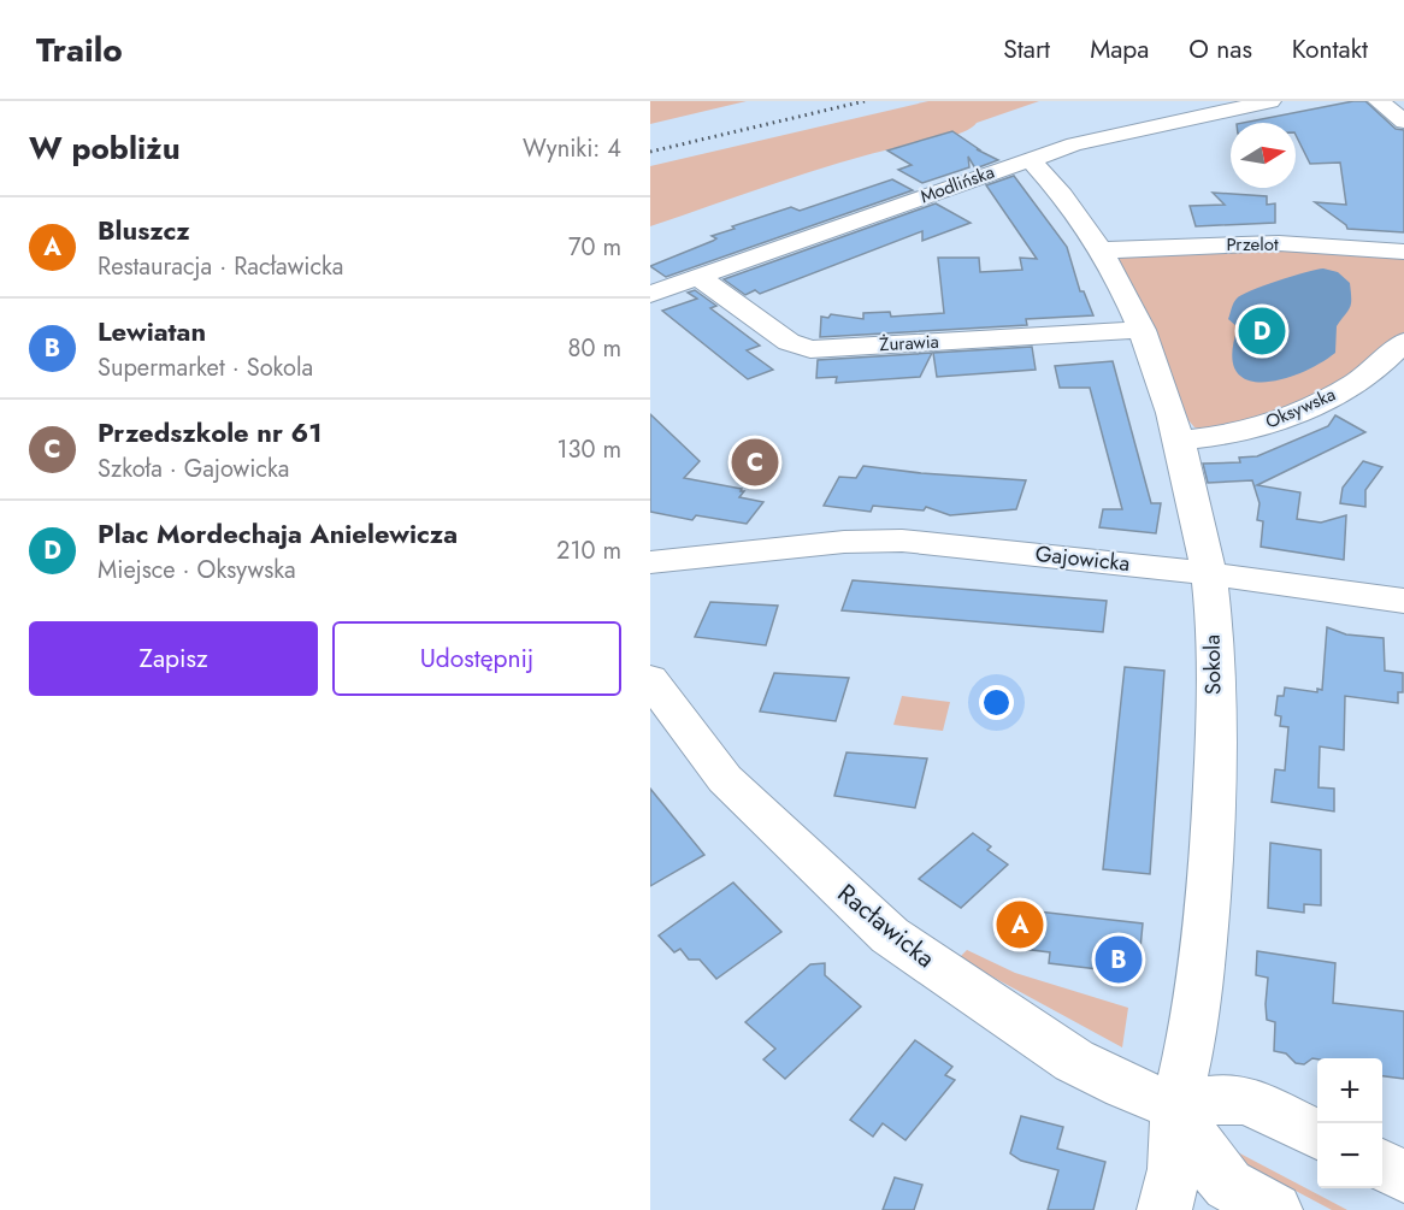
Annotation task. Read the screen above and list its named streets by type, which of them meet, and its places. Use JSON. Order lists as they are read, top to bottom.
{
  "streets": {
    "street": [
      "Modlińska",
      "Przelot",
      "Żurawia",
      "Oksywska",
      "Gajowicka",
      "Sokola",
      "Racławicka"
    ]
  },
  "crossings": [
    ["Modlińska", "Żurawia"],
    ["Modlińska", "Sokola"],
    ["Przelot", "Sokola"],
    ["Żurawia", "Sokola"],
    ["Oksywska", "Sokola"],
    ["Gajowicka", "Sokola"],
    ["Sokola", "Racławicka"]
  ],
  "north": "right",
  "page": {
    "header": "Trailo",
    "nav": [
      "Start",
      "Mapa",
      "O nas",
      "Kontakt"
    ],
    "heading": ["W pobliżu", "Wyniki: 4"],
    "list": [
      {
        "mark": "A",
        "name": "Bluszcz",
        "note": "Restauracja · Racławicka",
        "value": "70 m"
      },
      {
        "mark": "B",
        "name": "Lewiatan",
        "note": "Supermarket · Sokola",
        "value": "80 m"
      },
      {
        "mark": "C",
        "name": "Przedszkole nr 61",
        "note": "Szkoła · Gajowicka",
        "value": "130 m"
      },
      {
        "mark": "D",
        "name": "Plac Mordechaja Anielewicza",
        "note": "Miejsce · Oksywska",
        "value": "210 m"
      }
    ],
    "pins": [
      "D",
      "C",
      "A",
      "B"
    ],
    "buttons": ["Zapisz", "Udostępnij"],
    "map_buttons": ["+", "−"]
  }
}
